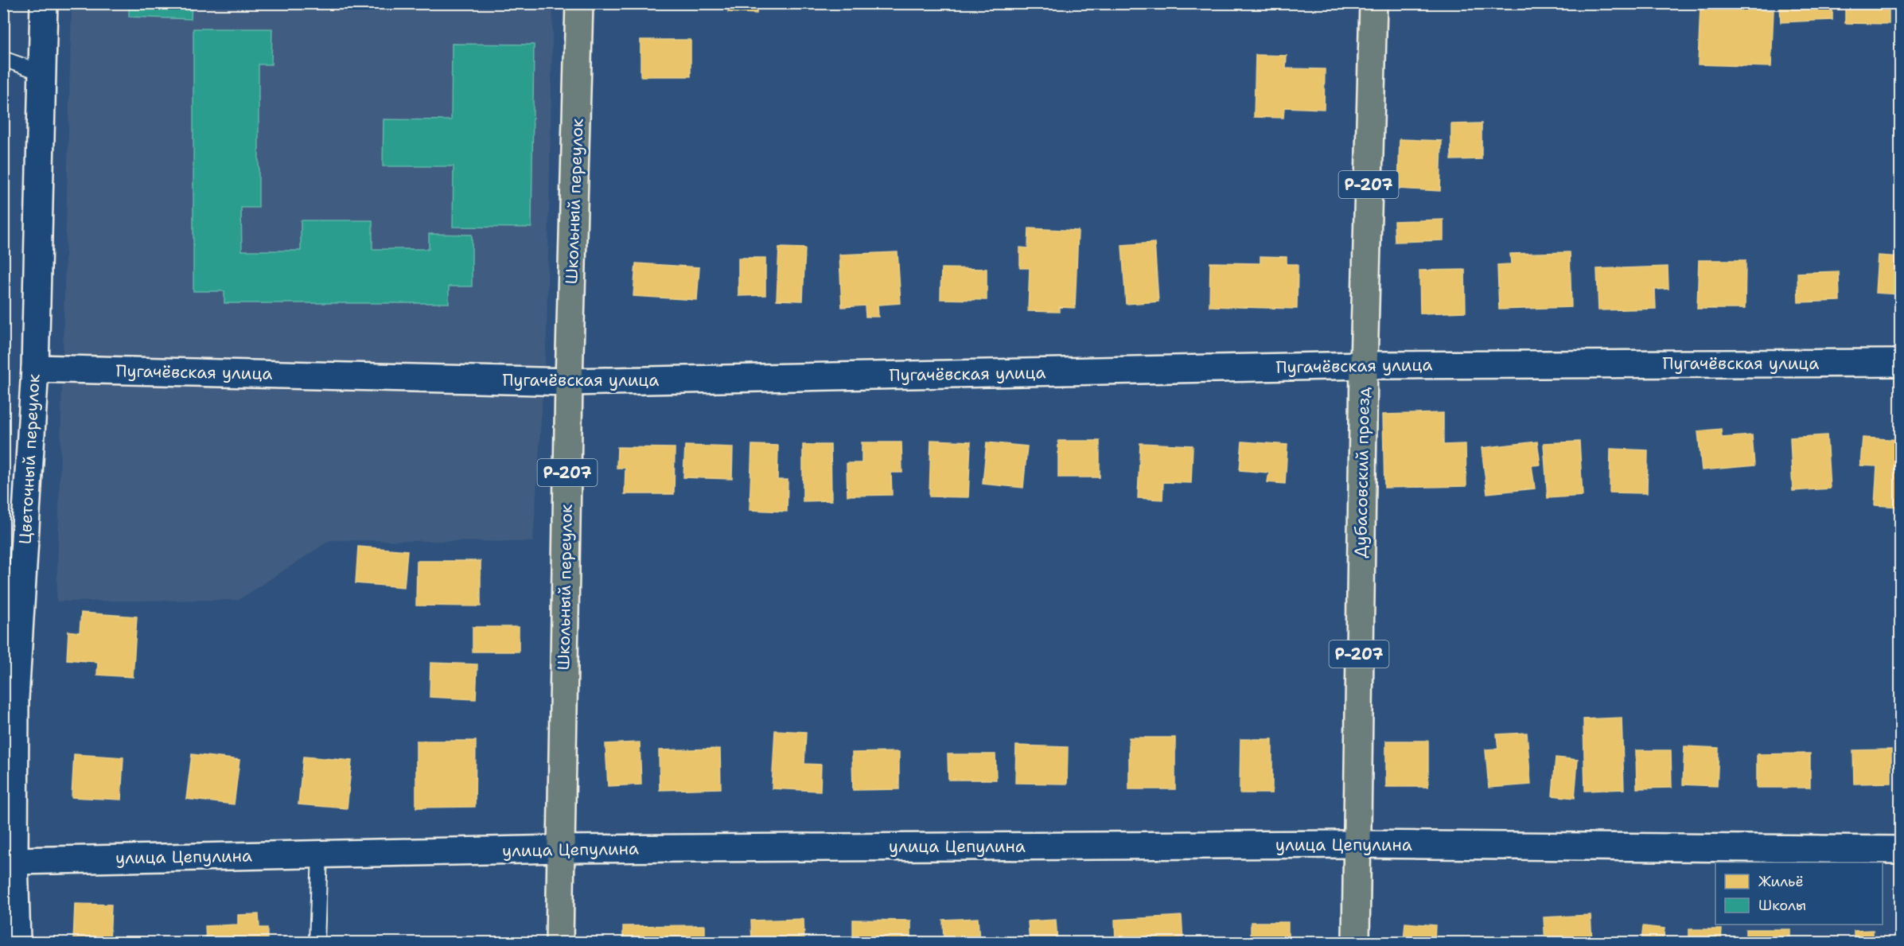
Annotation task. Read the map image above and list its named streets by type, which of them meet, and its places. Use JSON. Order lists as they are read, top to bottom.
{
  "streets": {
    "main road": ["Р-207", "Школьный переулок", "Дубасовский проезд"],
    "street": ["Пугачёвская улица", "Цветочный переулок", "улица Цепулина"]
  },
  "crossings": [
    ["Школьный переулок", "Пугачёвская улица"],
    ["Школьный переулок", "улица Цепулина"],
    ["Пугачёвская улица", "Цветочный переулок"],
    ["Пугачёвская улица", "Дубасовский проезд"],
    ["Цветочный переулок", "улица Цепулина"],
    ["Дубасовский проезд", "улица Цепулина"]
  ],
  "legend": ["Жильё", "Школы"]
}
